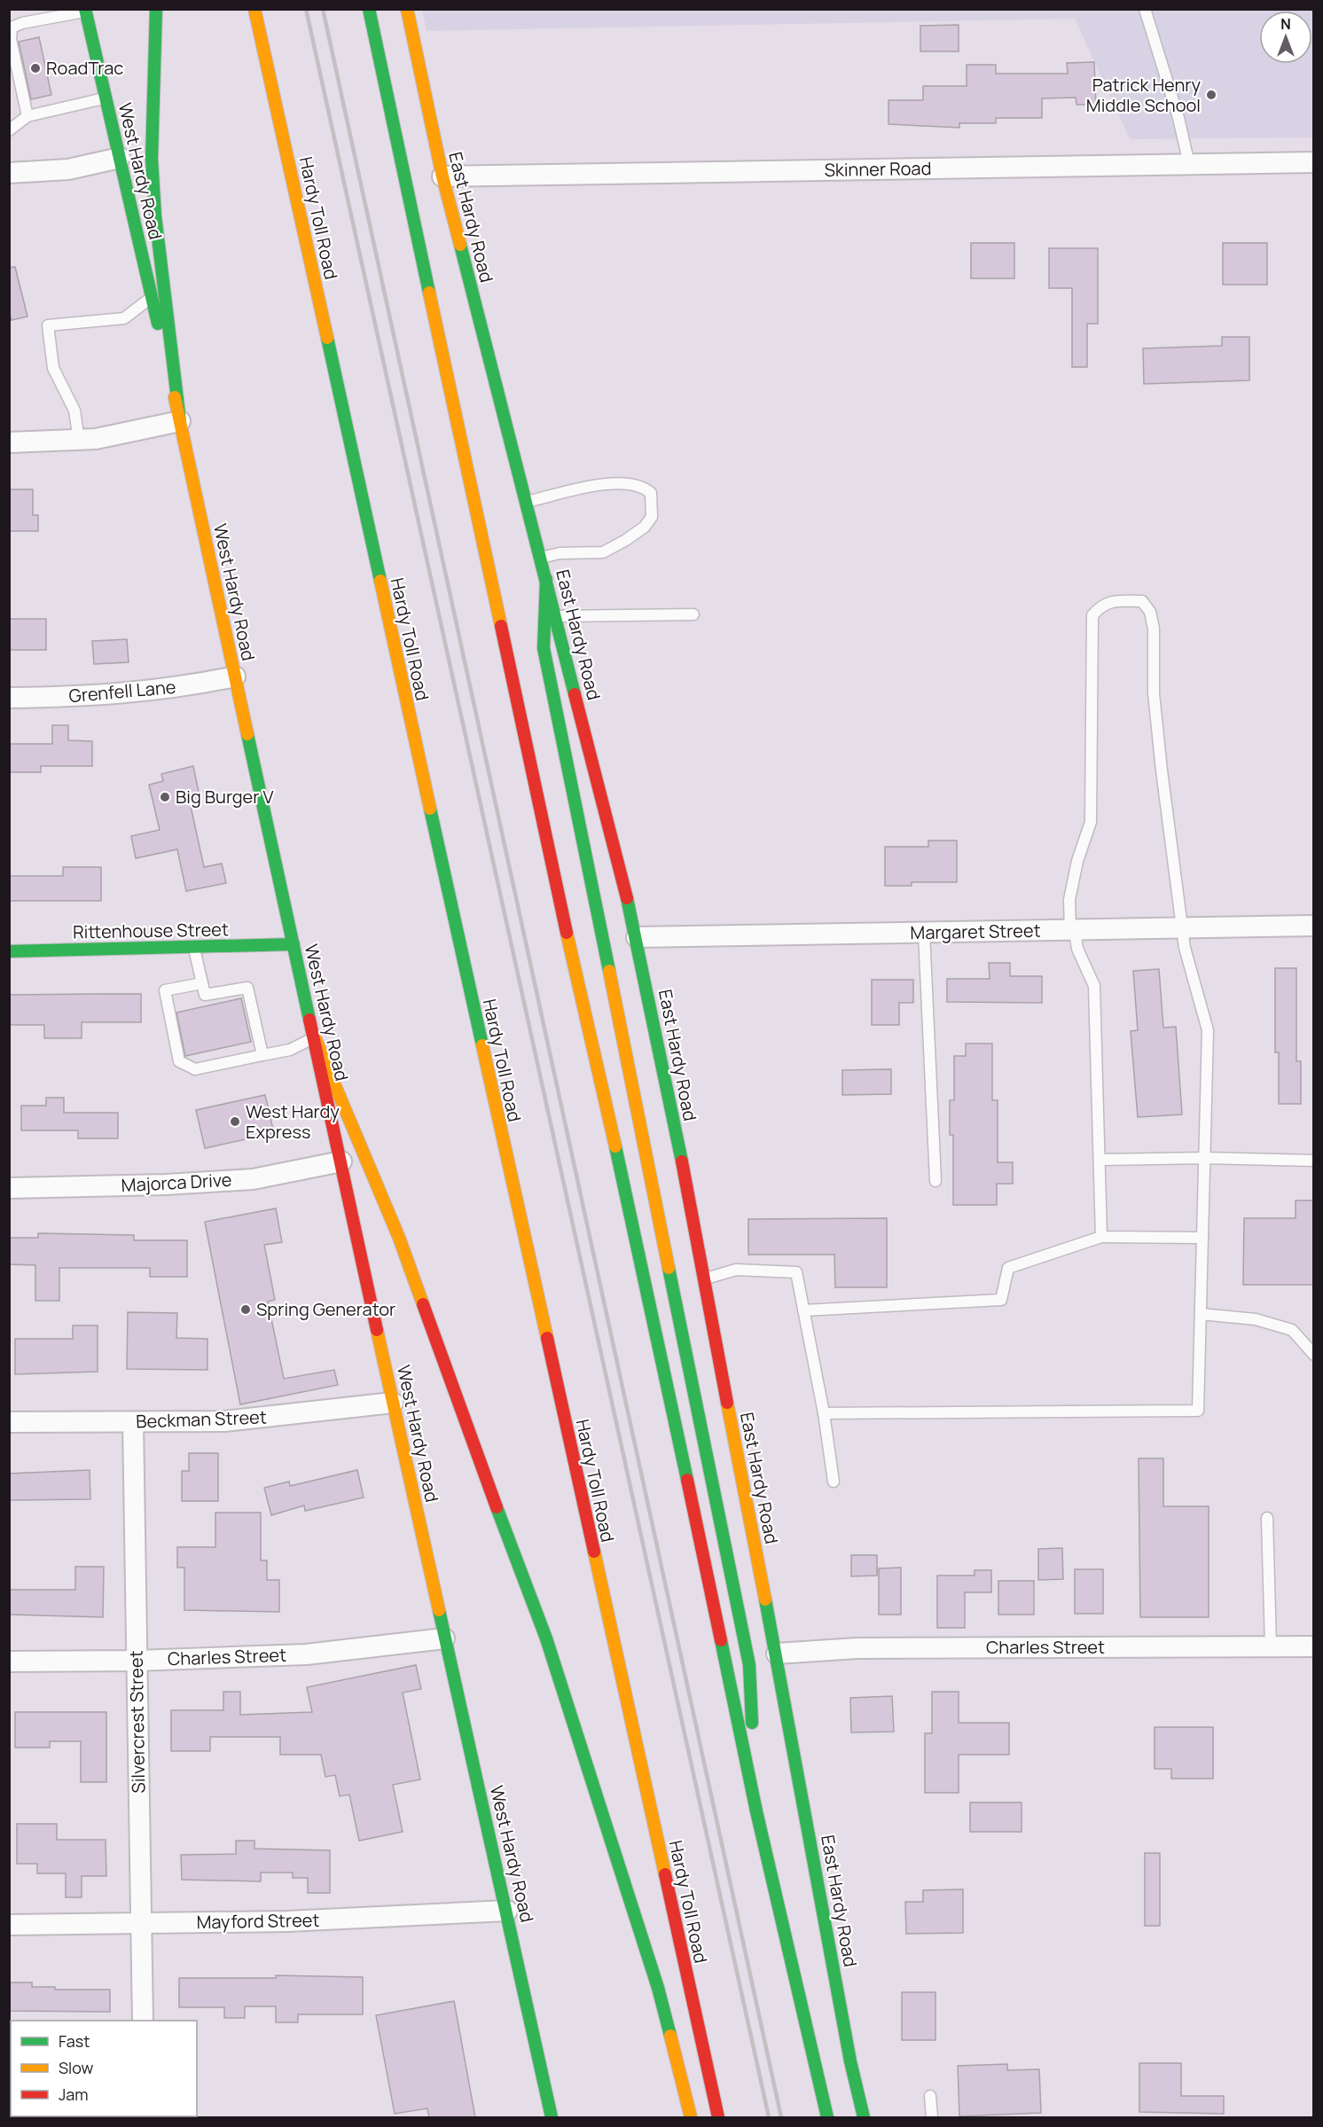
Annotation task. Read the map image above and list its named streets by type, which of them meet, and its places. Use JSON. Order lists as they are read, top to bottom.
{
  "streets": {
    "main road": [
      "West Hardy Road",
      "East Hardy Road",
      "Hardy Toll Road",
      "Rittenhouse Street"
    ],
    "street": [
      "Skinner Road",
      "Grenfell Lane",
      "Margaret Street",
      "Majorca Drive",
      "Beckman Street",
      "Charles Street",
      "Silvercrest Street",
      "Mayford Street"
    ]
  },
  "crossings": [
    ["Skinner Road", "East Hardy Road"],
    ["West Hardy Road", "Grenfell Lane"],
    ["West Hardy Road", "Rittenhouse Street"],
    ["West Hardy Road", "Majorca Drive"],
    ["West Hardy Road", "Beckman Street"],
    ["West Hardy Road", "Charles Street"],
    ["West Hardy Road", "Mayford Street"],
    ["East Hardy Road", "Margaret Street"],
    ["East Hardy Road", "Charles Street"],
    ["Beckman Street", "Silvercrest Street"],
    ["Charles Street", "Silvercrest Street"],
    ["Silvercrest Street", "Mayford Street"]
  ],
  "places": [
    "RoadTrac",
    "Patrick Henry Middle School",
    "Big Burger V",
    "West Hardy Express",
    "Spring Generator"
  ],
  "legend": ["Fast", "Slow", "Jam"],
  "north": "top"
}
